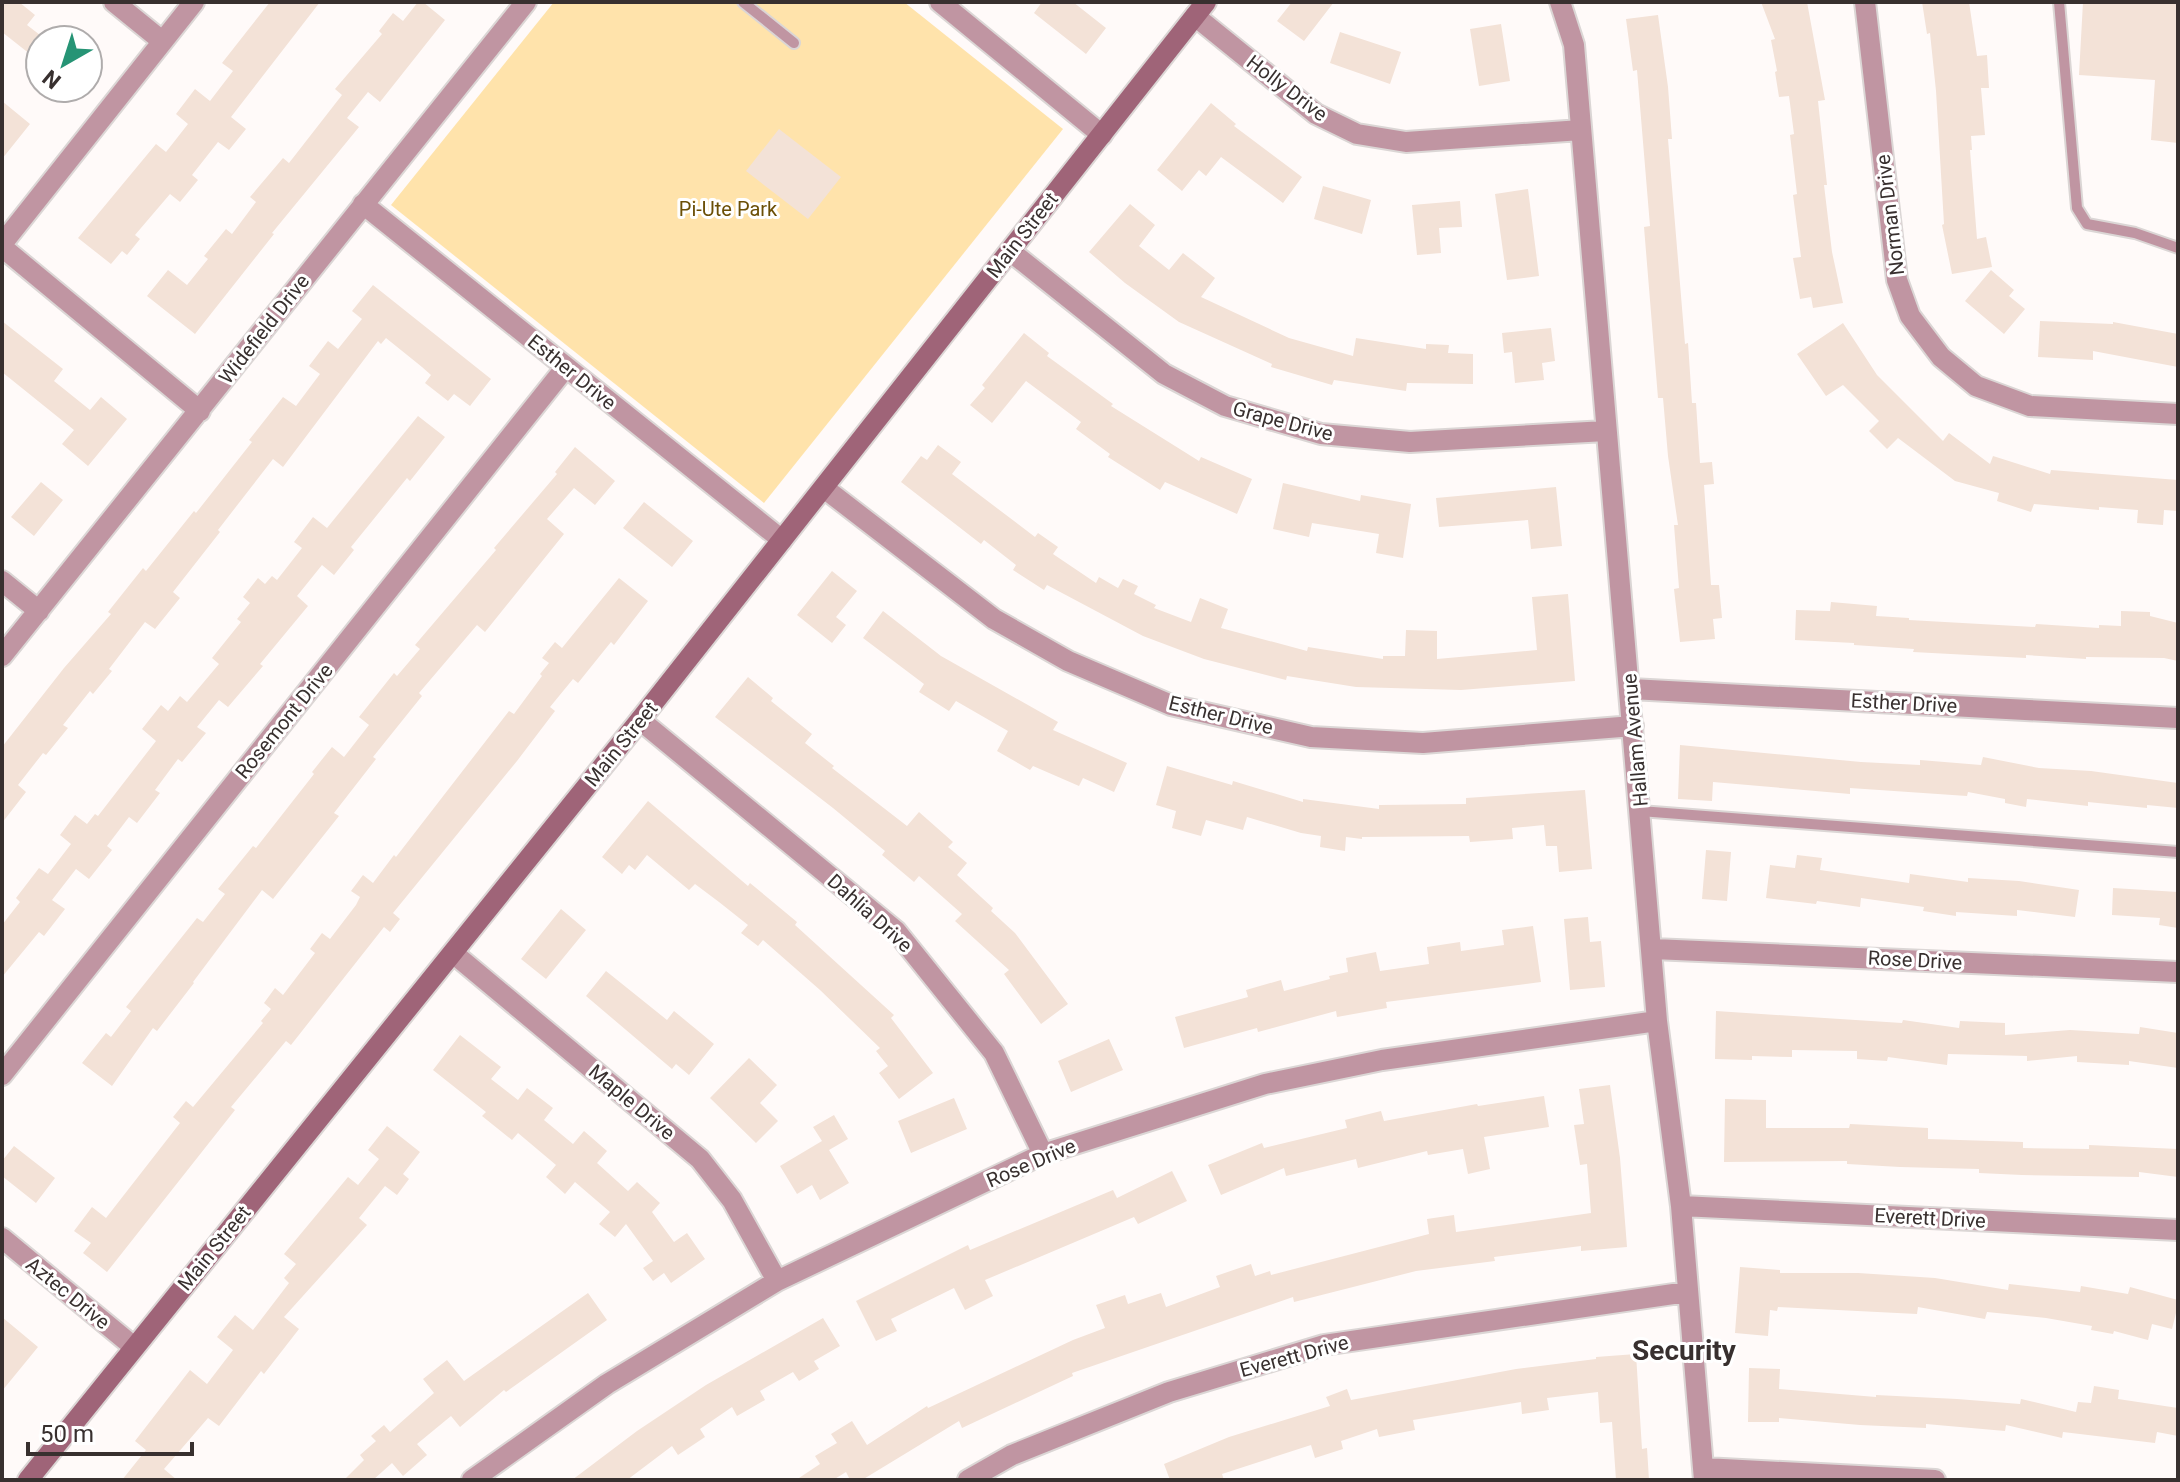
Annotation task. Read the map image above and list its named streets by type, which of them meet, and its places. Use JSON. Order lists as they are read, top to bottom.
{
  "streets": {
    "main road": ["Main Street"],
    "street": [
      "Holly Drive",
      "Norman Drive",
      "Widefield Drive",
      "Esther Drive",
      "Grape Drive",
      "Rosemont Drive",
      "Hallam Avenue",
      "Dahlia Drive",
      "Rose Drive",
      "Maple Drive",
      "Everett Drive",
      "Aztec Drive"
    ]
  },
  "crossings": [
    ["Holly Drive", "Main Street"],
    ["Holly Drive", "Hallam Avenue"],
    ["Main Street", "Esther Drive"],
    ["Main Street", "Grape Drive"],
    ["Main Street", "Dahlia Drive"],
    ["Main Street", "Maple Drive"],
    ["Main Street", "Aztec Drive"],
    ["Widefield Drive", "Esther Drive"],
    ["Esther Drive", "Rosemont Drive"],
    ["Esther Drive", "Hallam Avenue"],
    ["Grape Drive", "Hallam Avenue"],
    ["Hallam Avenue", "Rose Drive"],
    ["Hallam Avenue", "Everett Drive"],
    ["Dahlia Drive", "Rose Drive"],
    ["Rose Drive", "Maple Drive"]
  ],
  "districts": ["Security"],
  "parks": ["Pi-Ute Park"],
  "scale_bar": "50 m",
  "north": "bottom left"
}
